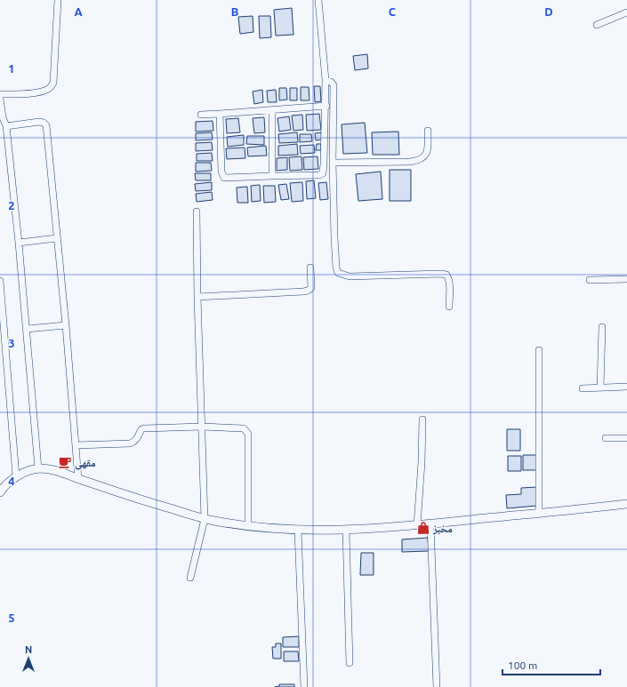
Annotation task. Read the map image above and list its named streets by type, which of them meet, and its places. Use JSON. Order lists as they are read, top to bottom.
{
  "places": {
    "cafe": ["مقهى"],
    "shop": ["مخبز"]
  },
  "scale_bar": "100 m",
  "north": "top",
  "grid": {
    "columns": [
      "A",
      "B",
      "C",
      "D"
    ],
    "rows": [
      "1",
      "2",
      "3",
      "4",
      "5"
    ]
  }
}
